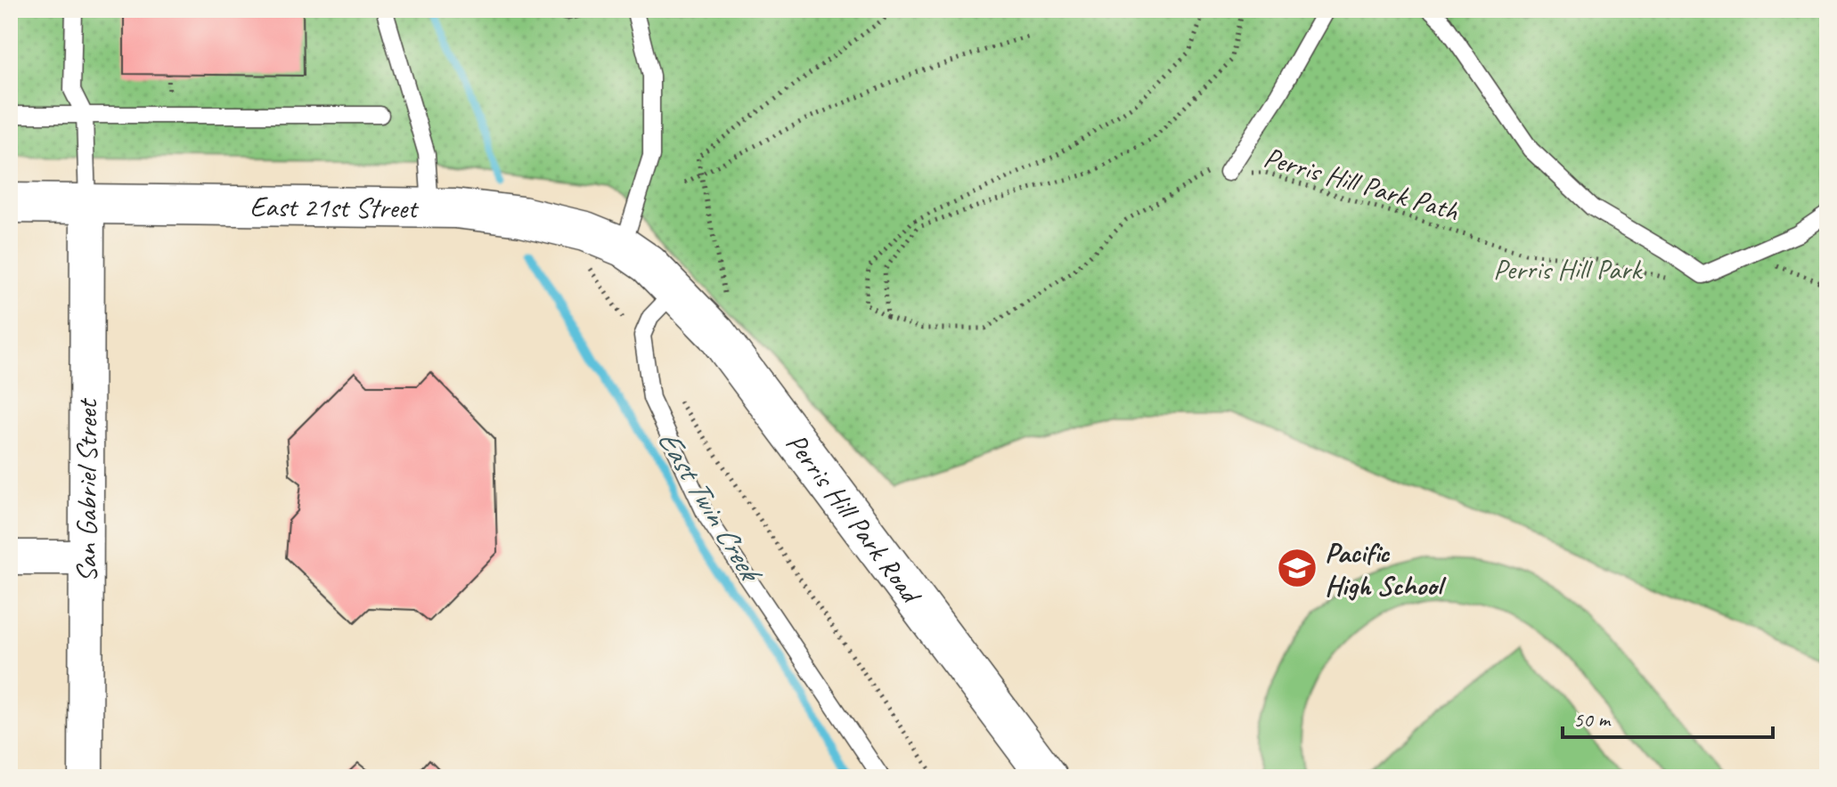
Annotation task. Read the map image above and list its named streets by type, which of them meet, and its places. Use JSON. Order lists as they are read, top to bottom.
{
  "streets": {
    "street": ["East 21st Street", "San Gabriel Street", "Perris Hill Park Road"],
    "path": ["Perris Hill Park Path"]
  },
  "crossings": [
    ["East 21st Street", "San Gabriel Street"],
    ["East 21st Street", "Perris Hill Park Road"]
  ],
  "water": ["East Twin Creek"],
  "parks": ["Perris Hill Park"],
  "places": {
    "school or university": ["Pacific High School"]
  },
  "scale_bar": "50 m"
}
